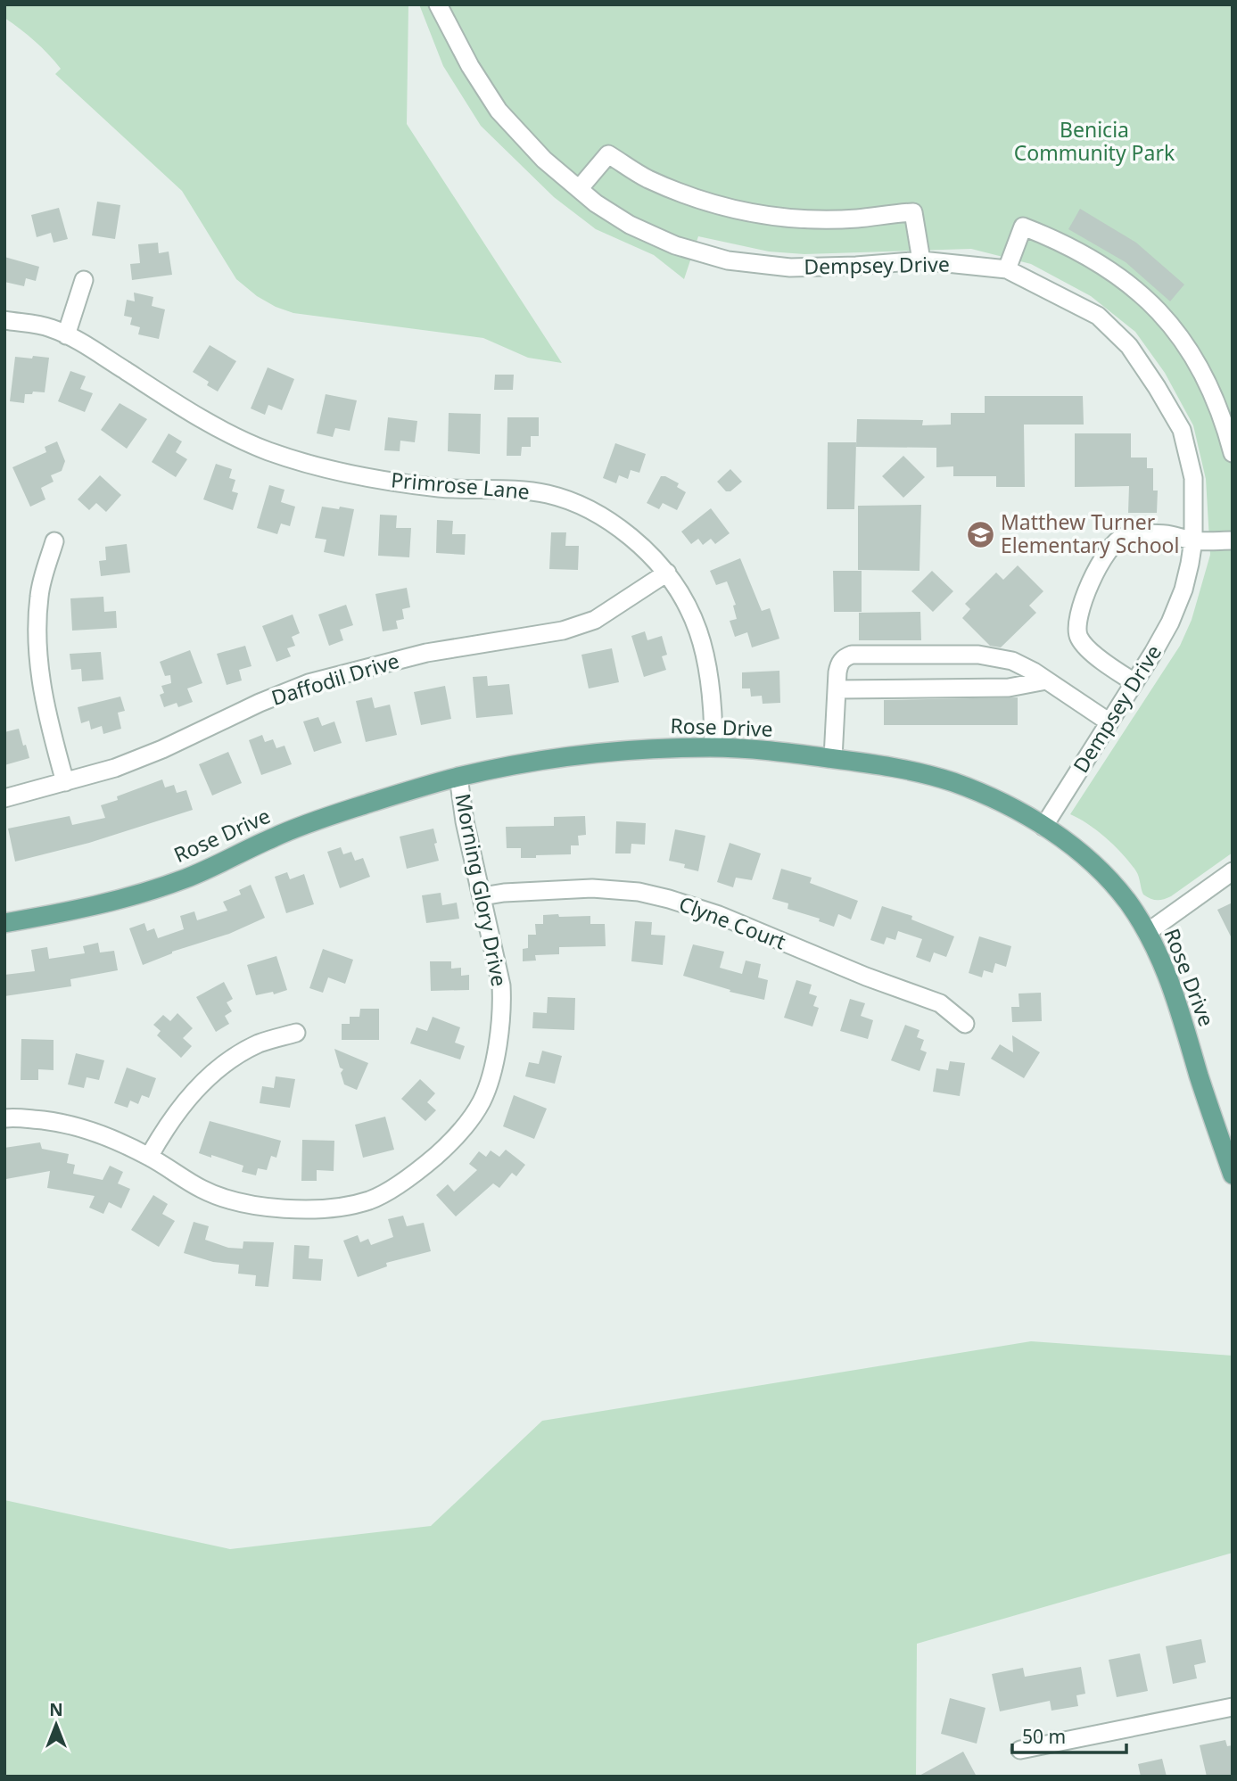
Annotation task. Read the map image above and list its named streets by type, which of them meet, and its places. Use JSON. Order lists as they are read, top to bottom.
{
  "streets": {
    "main road": ["Rose Drive"],
    "street": [
      "Dempsey Drive",
      "Primrose Lane",
      "Daffodil Drive",
      "Morning Glory Drive",
      "Clyne Court"
    ]
  },
  "crossings": [
    ["Dempsey Drive", "Rose Drive"],
    ["Primrose Lane", "Daffodil Drive"],
    ["Primrose Lane", "Rose Drive"],
    ["Rose Drive", "Morning Glory Drive"],
    ["Morning Glory Drive", "Clyne Court"]
  ],
  "parks": ["Benicia Community Park"],
  "places": {
    "school or university": ["Matthew Turner Elementary School"]
  },
  "scale_bar": "50 m",
  "north": "top"
}
